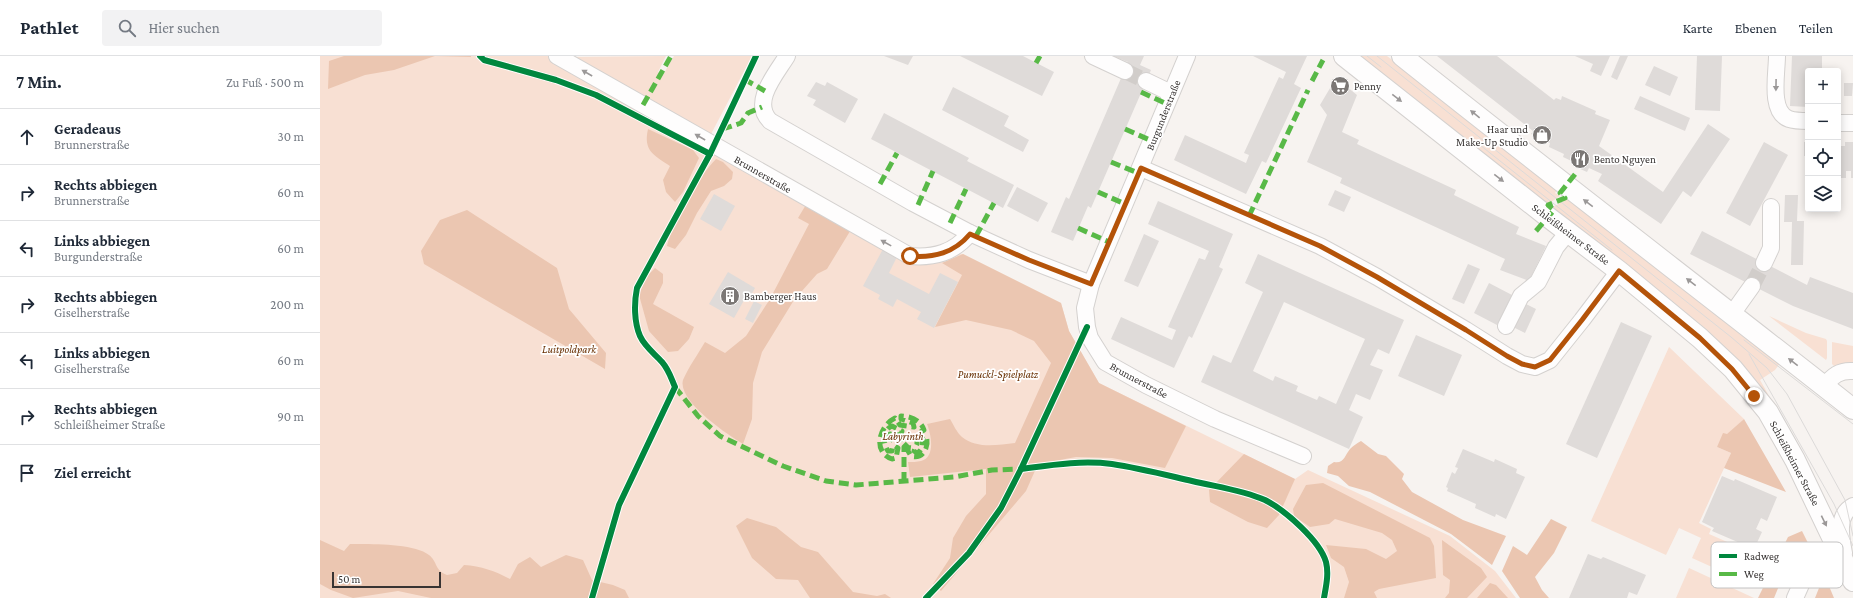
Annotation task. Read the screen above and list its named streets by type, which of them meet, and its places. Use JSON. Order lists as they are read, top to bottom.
{
  "streets": {
    "main road": ["Schleißheimer Straße"],
    "street": ["Burgunderstraße", "Brunnerstraße"]
  },
  "crossings": [
    ["Burgunderstraße", "Brunnerstraße"]
  ],
  "one_way": ["Brunnerstraße"],
  "parks": ["Luitpoldpark", "Pumuckl-Spielplatz", "Labyrinth"],
  "places": {
    "supermarket": ["Penny"],
    "shop": ["Haar und Make-Up Studio"],
    "restaurant": ["Bento Nguyen"],
    "building": ["Bamberger Haus"]
  },
  "legend": ["Radweg", "Weg"],
  "scale_bar": "50 m",
  "page": {
    "header": "Pathlet",
    "search": "Hier suchen",
    "nav": ["Karte", "Ebenen", "Teilen"],
    "heading": ["7 Min.", "Zu Fuß · 500 m"],
    "map_buttons": ["+", "−"],
    "list": [
      ["Geradeaus", "Brunnerstraße", "30 m"],
      ["Rechts abbiegen", "Brunnerstraße", "60 m"],
      ["Links abbiegen", "Burgunderstraße", "60 m"],
      ["Rechts abbiegen", "Giselherstraße", "200 m"],
      ["Links abbiegen", "Giselherstraße", "60 m"],
      ["Rechts abbiegen", "Schleißheimer Straße", "90 m"],
      "Ziel erreicht"
    ],
    "scale": "50 m"
  }
}
